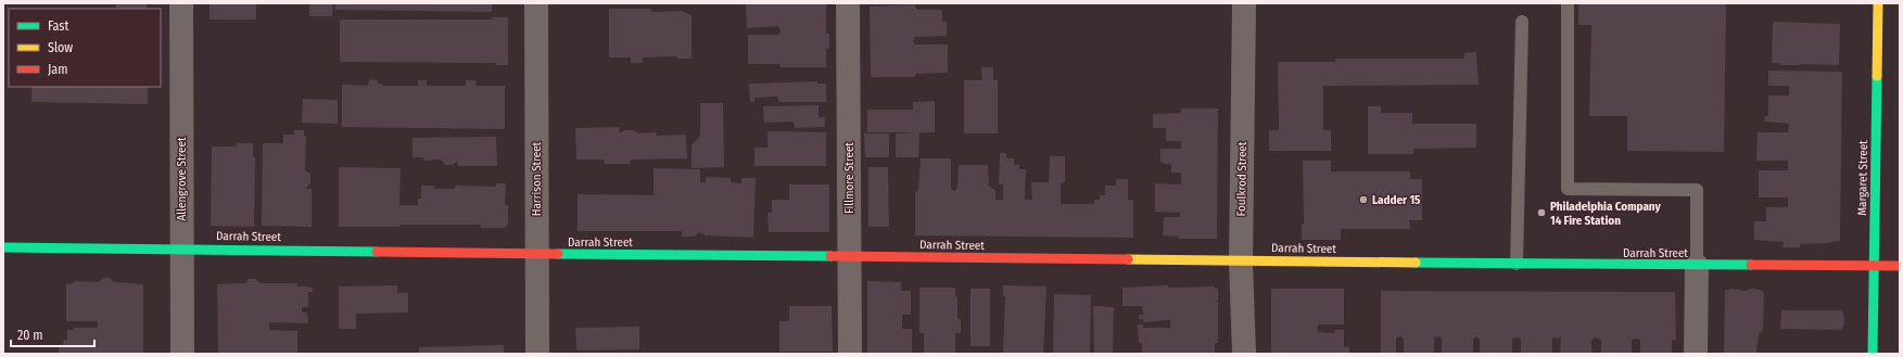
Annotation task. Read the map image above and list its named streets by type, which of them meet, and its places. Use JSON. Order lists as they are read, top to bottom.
{
  "streets": {
    "street": [
      "Fillmore Street",
      "Margaret Street",
      "Allengrove Street",
      "Harrison Street",
      "Foulkrod Street",
      "Darrah Street"
    ]
  },
  "crossings": [
    ["Fillmore Street", "Darrah Street"],
    ["Margaret Street", "Darrah Street"],
    ["Allengrove Street", "Darrah Street"],
    ["Harrison Street", "Darrah Street"],
    ["Foulkrod Street", "Darrah Street"]
  ],
  "places": ["Ladder 15", "Philadelphia Company 14 Fire Station"],
  "legend": ["Fast", "Slow", "Jam"],
  "scale_bar": "20 m"
}
